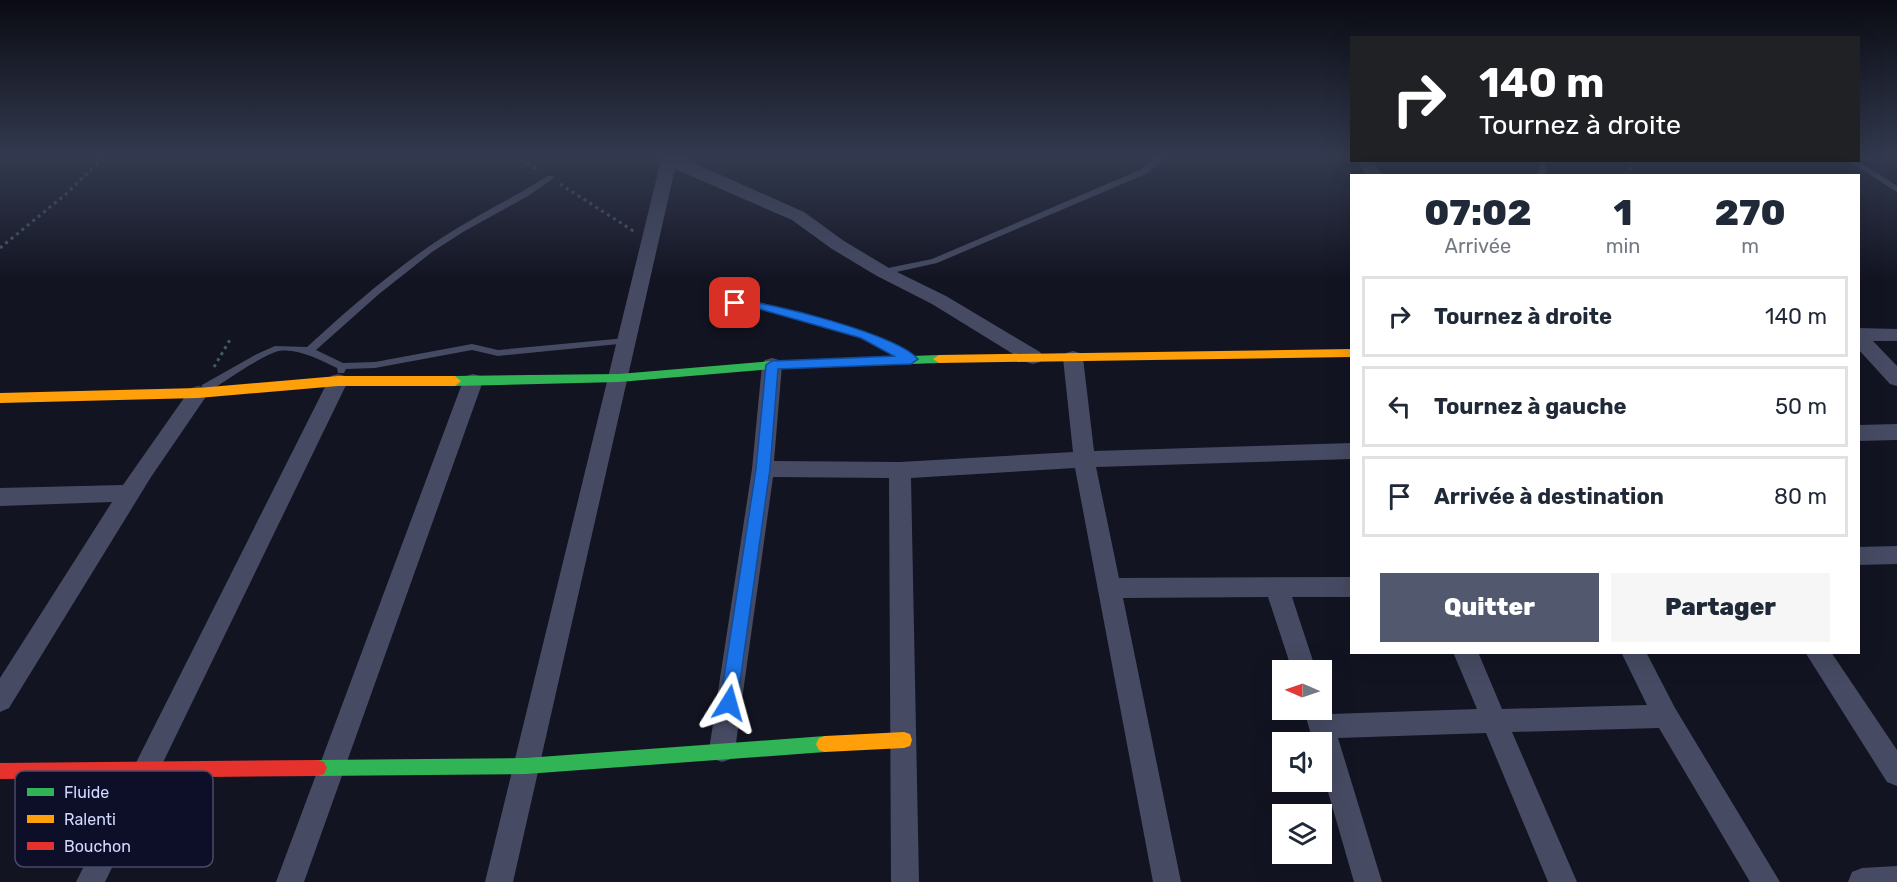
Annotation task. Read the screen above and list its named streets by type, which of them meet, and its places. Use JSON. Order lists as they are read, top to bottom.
{
  "legend": ["Fluide", "Ralenti", "Bouchon"],
  "north": "left",
  "page": {
    "turn": ["140 m", "Tournez à droite"],
    "eta": [
      "07:02",
      "Arrivée",
      "1",
      "min",
      "270",
      "m"
    ],
    "list": [
      {
        "name": "Tournez à droite",
        "value": "140 m"
      },
      {
        "name": "Tournez à gauche",
        "value": "50 m"
      },
      {
        "name": "Arrivée à destination",
        "value": "80 m"
      }
    ],
    "buttons": ["Quitter", "Partager"]
  }
}
